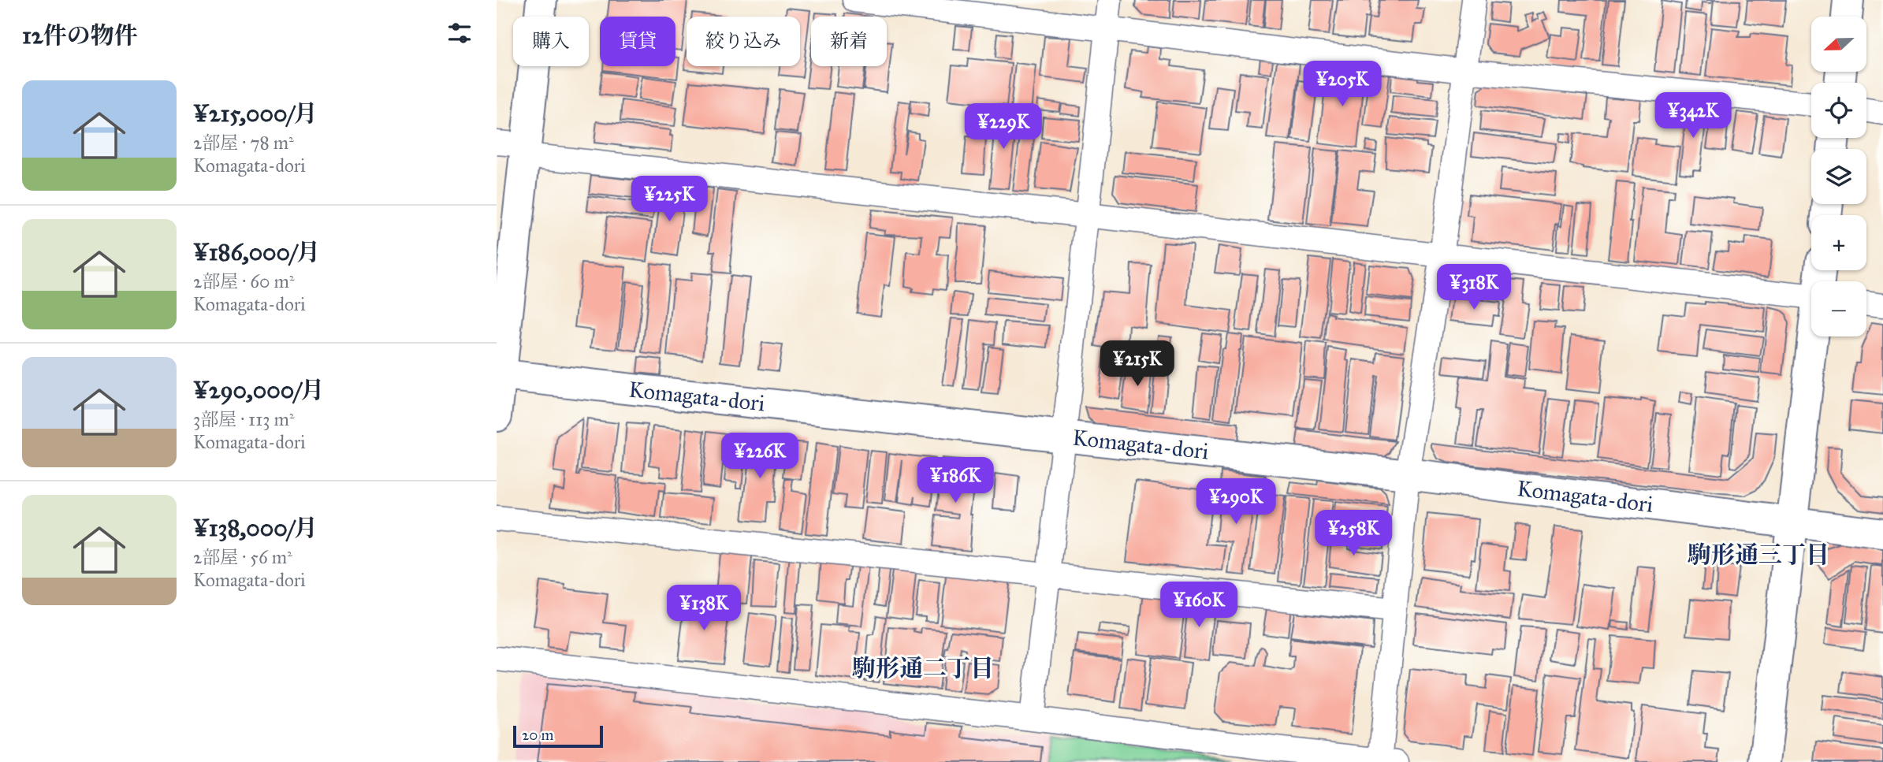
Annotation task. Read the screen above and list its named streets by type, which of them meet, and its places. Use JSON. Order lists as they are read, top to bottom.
{
  "streets": {
    "street": ["Komagata-dori"]
  },
  "districts": ["駒形通三丁目", "駒形通二丁目"],
  "scale_bar": "20 m",
  "north": "left",
  "page": {
    "heading": "12件の物件",
    "map_buttons": ["+", "−"],
    "chip": [
      "購入",
      "賃貸",
      "絞り込み",
      "新着"
    ],
    "price": [
      "¥205K",
      "¥342K",
      "¥229K",
      "¥225K",
      "¥318K",
      "¥215K",
      "¥226K",
      "¥186K",
      "¥290K",
      "¥258K",
      "¥160K",
      "¥138K"
    ],
    "list": [
      {
        "name": "¥215,000/月",
        "note": "2部屋 · 78 m² · Komagata-dori"
      },
      {
        "name": "¥186,000/月",
        "note": "2部屋 · 60 m² · Komagata-dori"
      },
      {
        "name": "¥290,000/月",
        "note": "3部屋 · 113 m² · Komagata-dori"
      },
      {
        "name": "¥138,000/月",
        "note": "2部屋 · 56 m² · Komagata-dori"
      }
    ],
    "scale": "20 m"
  }
}
